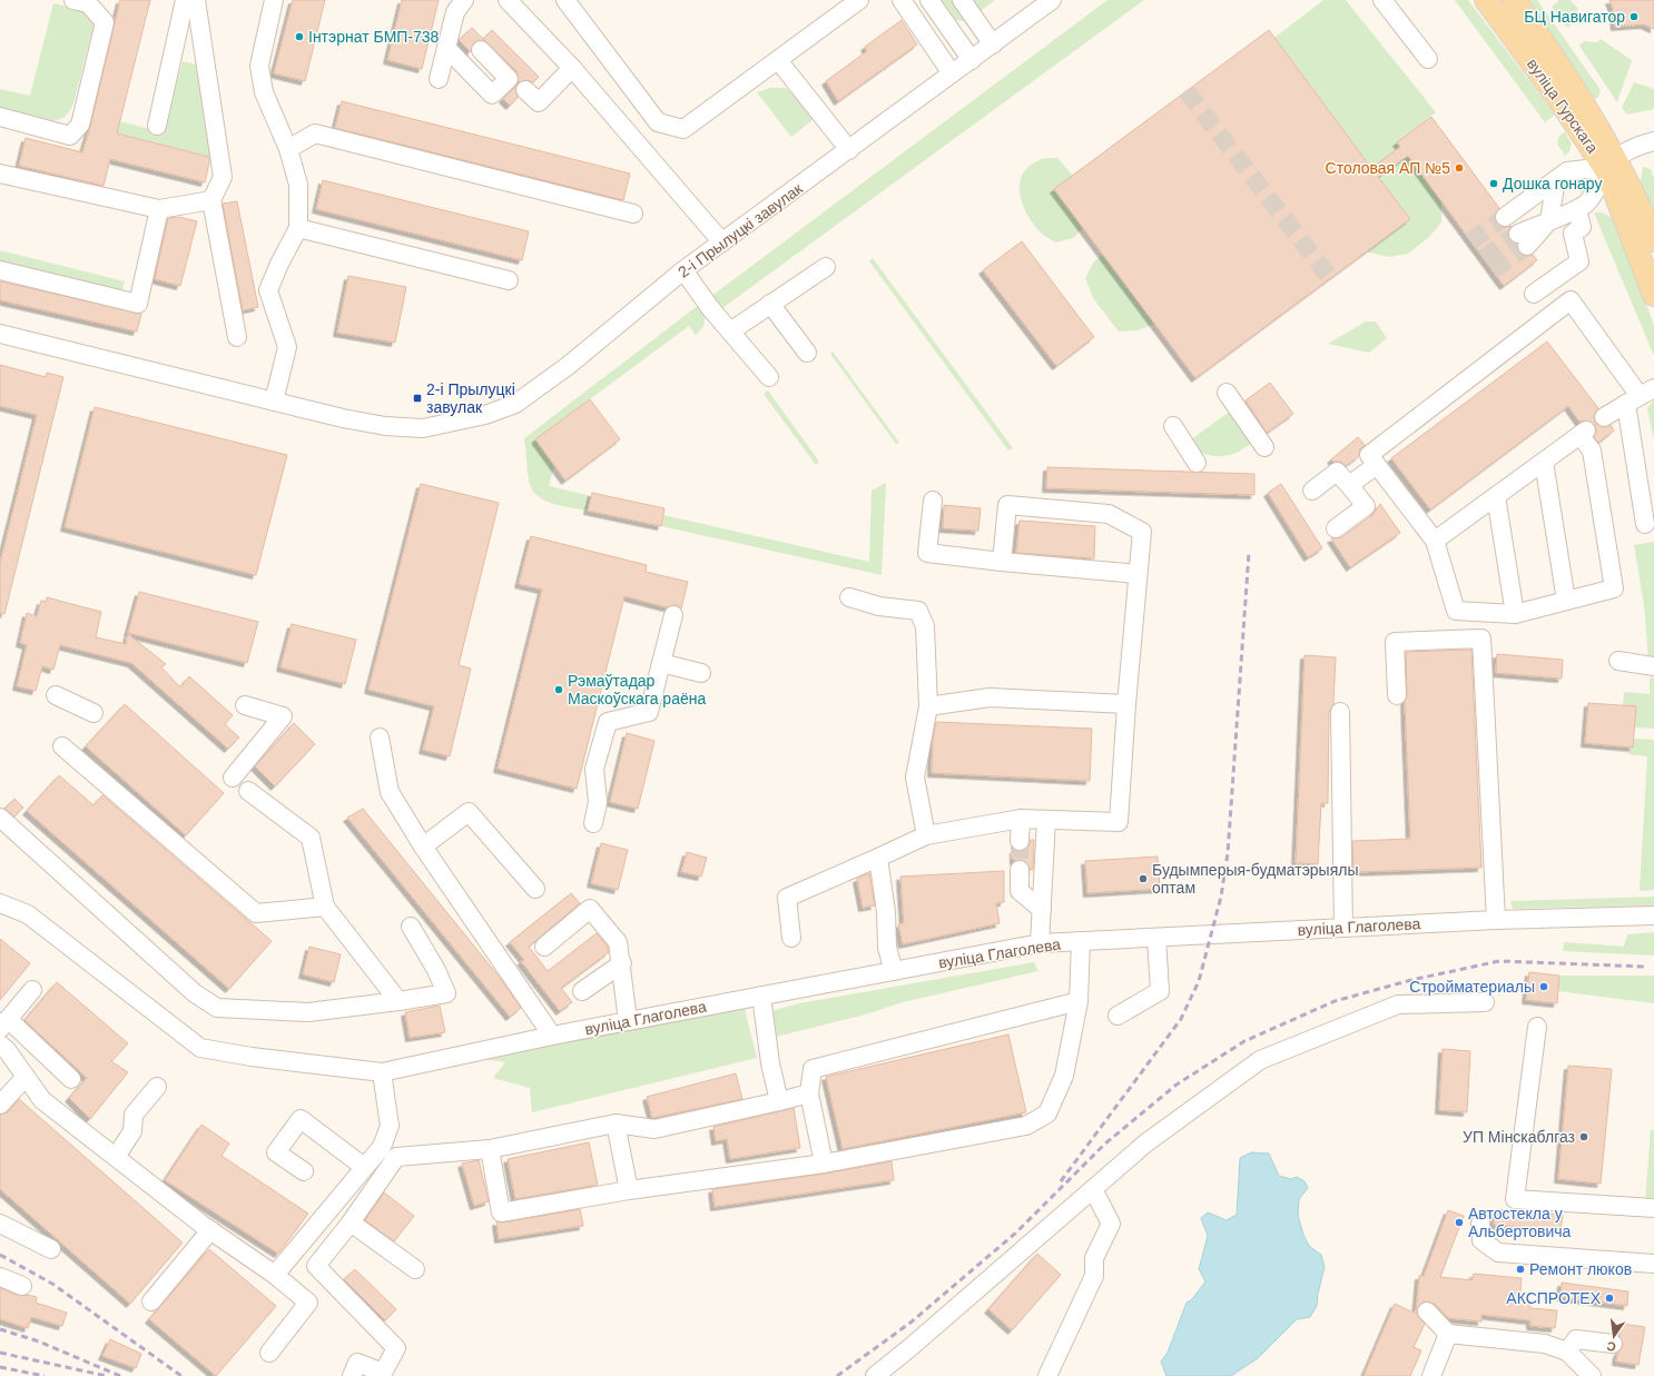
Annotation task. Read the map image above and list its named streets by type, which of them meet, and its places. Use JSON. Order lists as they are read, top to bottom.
{
  "streets": {
    "main road": ["вуліца Гурскага"],
    "street": ["2-і Прылуцкі завулак", "вуліца Глаголева"]
  },
  "places": {
    "other": [
      "БЦ Навигатор",
      "Інтэрнат БМП-738",
      "Столовая АП №5",
      "Дошка гонару",
      "Рэмаўтадар Маскоўскага раёна",
      "Будымперыя-будматэрыялы оптам",
      "Стройматериалы",
      "УП Мінскаблгаз",
      "Автостекла у Альбертовича",
      "Ремонт люков",
      "АКСПРОТЕХ"
    ],
    "transit": ["2-і Прылуцкі завулак"]
  },
  "north": "bottom"
}
